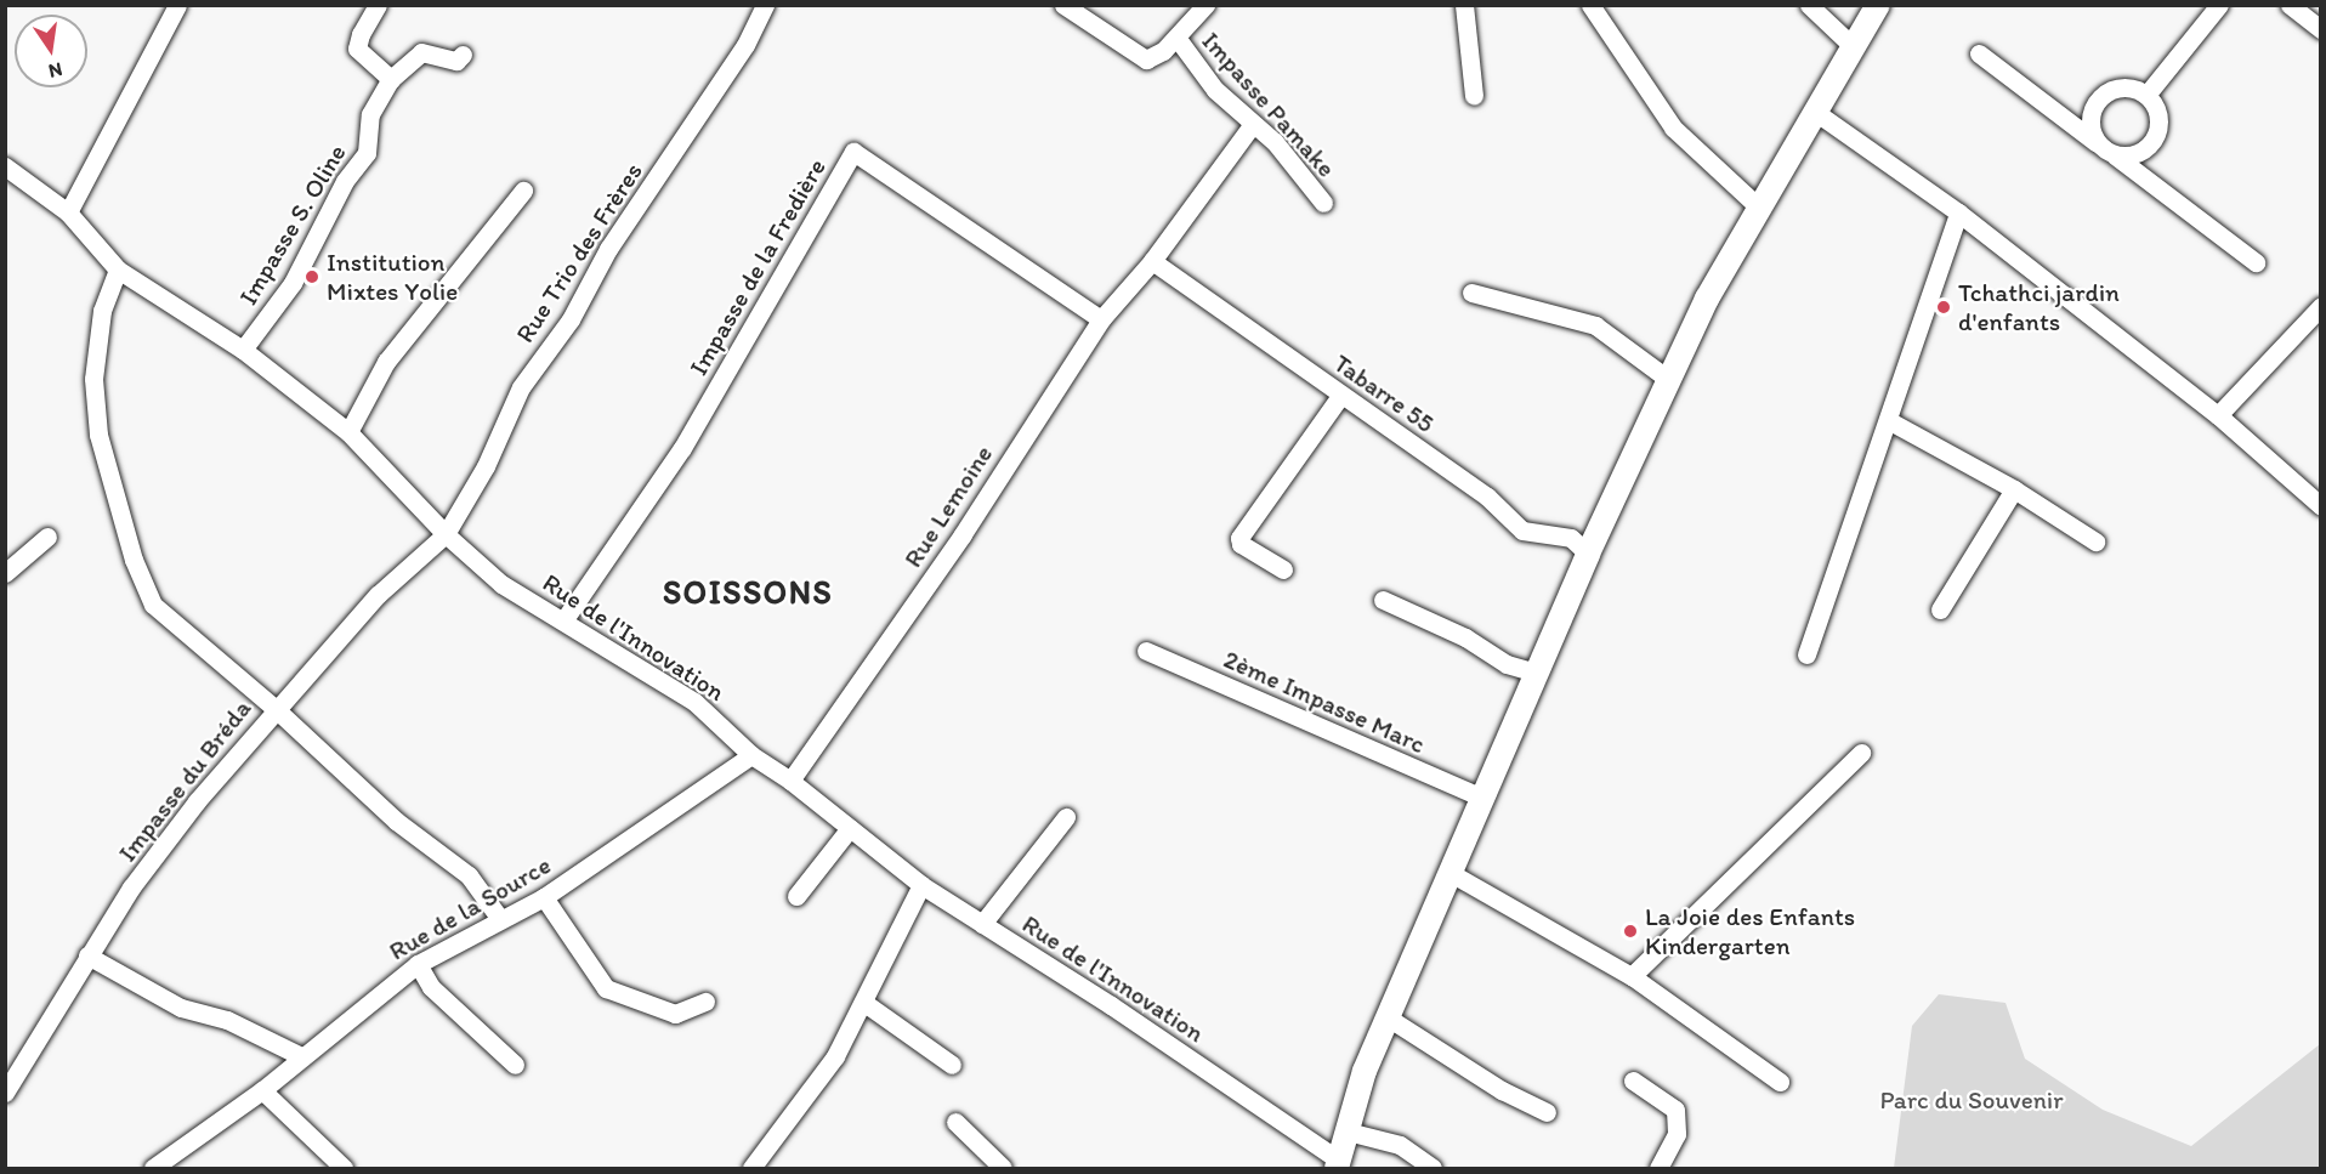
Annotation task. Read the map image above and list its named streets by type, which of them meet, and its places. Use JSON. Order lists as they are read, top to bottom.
{
  "streets": {
    "street": [
      "Impasse Pamake",
      "Impasse S. Oline",
      "Rue Trio des Frères",
      "Impasse de la Fredière",
      "Tabarre 55",
      "Rue Lemoine",
      "Rue de l'Innovation",
      "2ème Impasse Marc",
      "Impasse du Bréda",
      "Rue de la Source"
    ]
  },
  "crossings": [
    ["Impasse Pamake", "Rue Lemoine"],
    ["Impasse S. Oline", "Rue de l'Innovation"],
    ["Rue Trio des Frères", "Rue de l'Innovation"],
    ["Rue Trio des Frères", "Impasse du Bréda"],
    ["Impasse de la Fredière", "Rue Lemoine"],
    ["Impasse de la Fredière", "Rue de l'Innovation"],
    ["Tabarre 55", "Rue Lemoine"],
    ["Rue Lemoine", "Rue de l'Innovation"],
    ["Rue de l'Innovation", "Impasse du Bréda"],
    ["Rue de l'Innovation", "Rue de la Source"]
  ],
  "districts": ["SOISSONS"],
  "parks": ["Parc du Souvenir"],
  "places": ["Institution Mixtes Yolie", "Tchathci jardin d'enfants", "La Joie des Enfants Kindergarten"],
  "north": "bottom"
}
